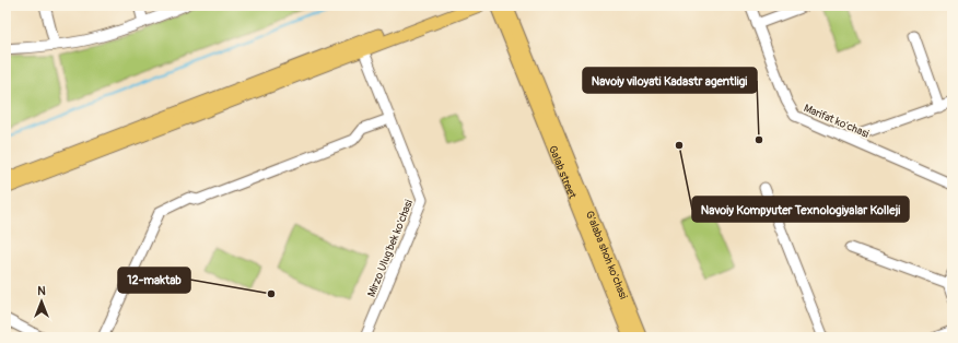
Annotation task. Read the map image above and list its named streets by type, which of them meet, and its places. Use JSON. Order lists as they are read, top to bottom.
{
  "streets": {
    "main road": ["Galab street", "G'alaba shoh ko'chasi"],
    "street": ["Marifat ko'chasi", "Mirzo Ulug'bek ko'chasi"]
  },
  "places": ["Navoiy viloyati Kadastr agentligi", "Navoiy Kompyuter Texnologiyalar Kolleji", "12-maktab"],
  "north": "top"
}
